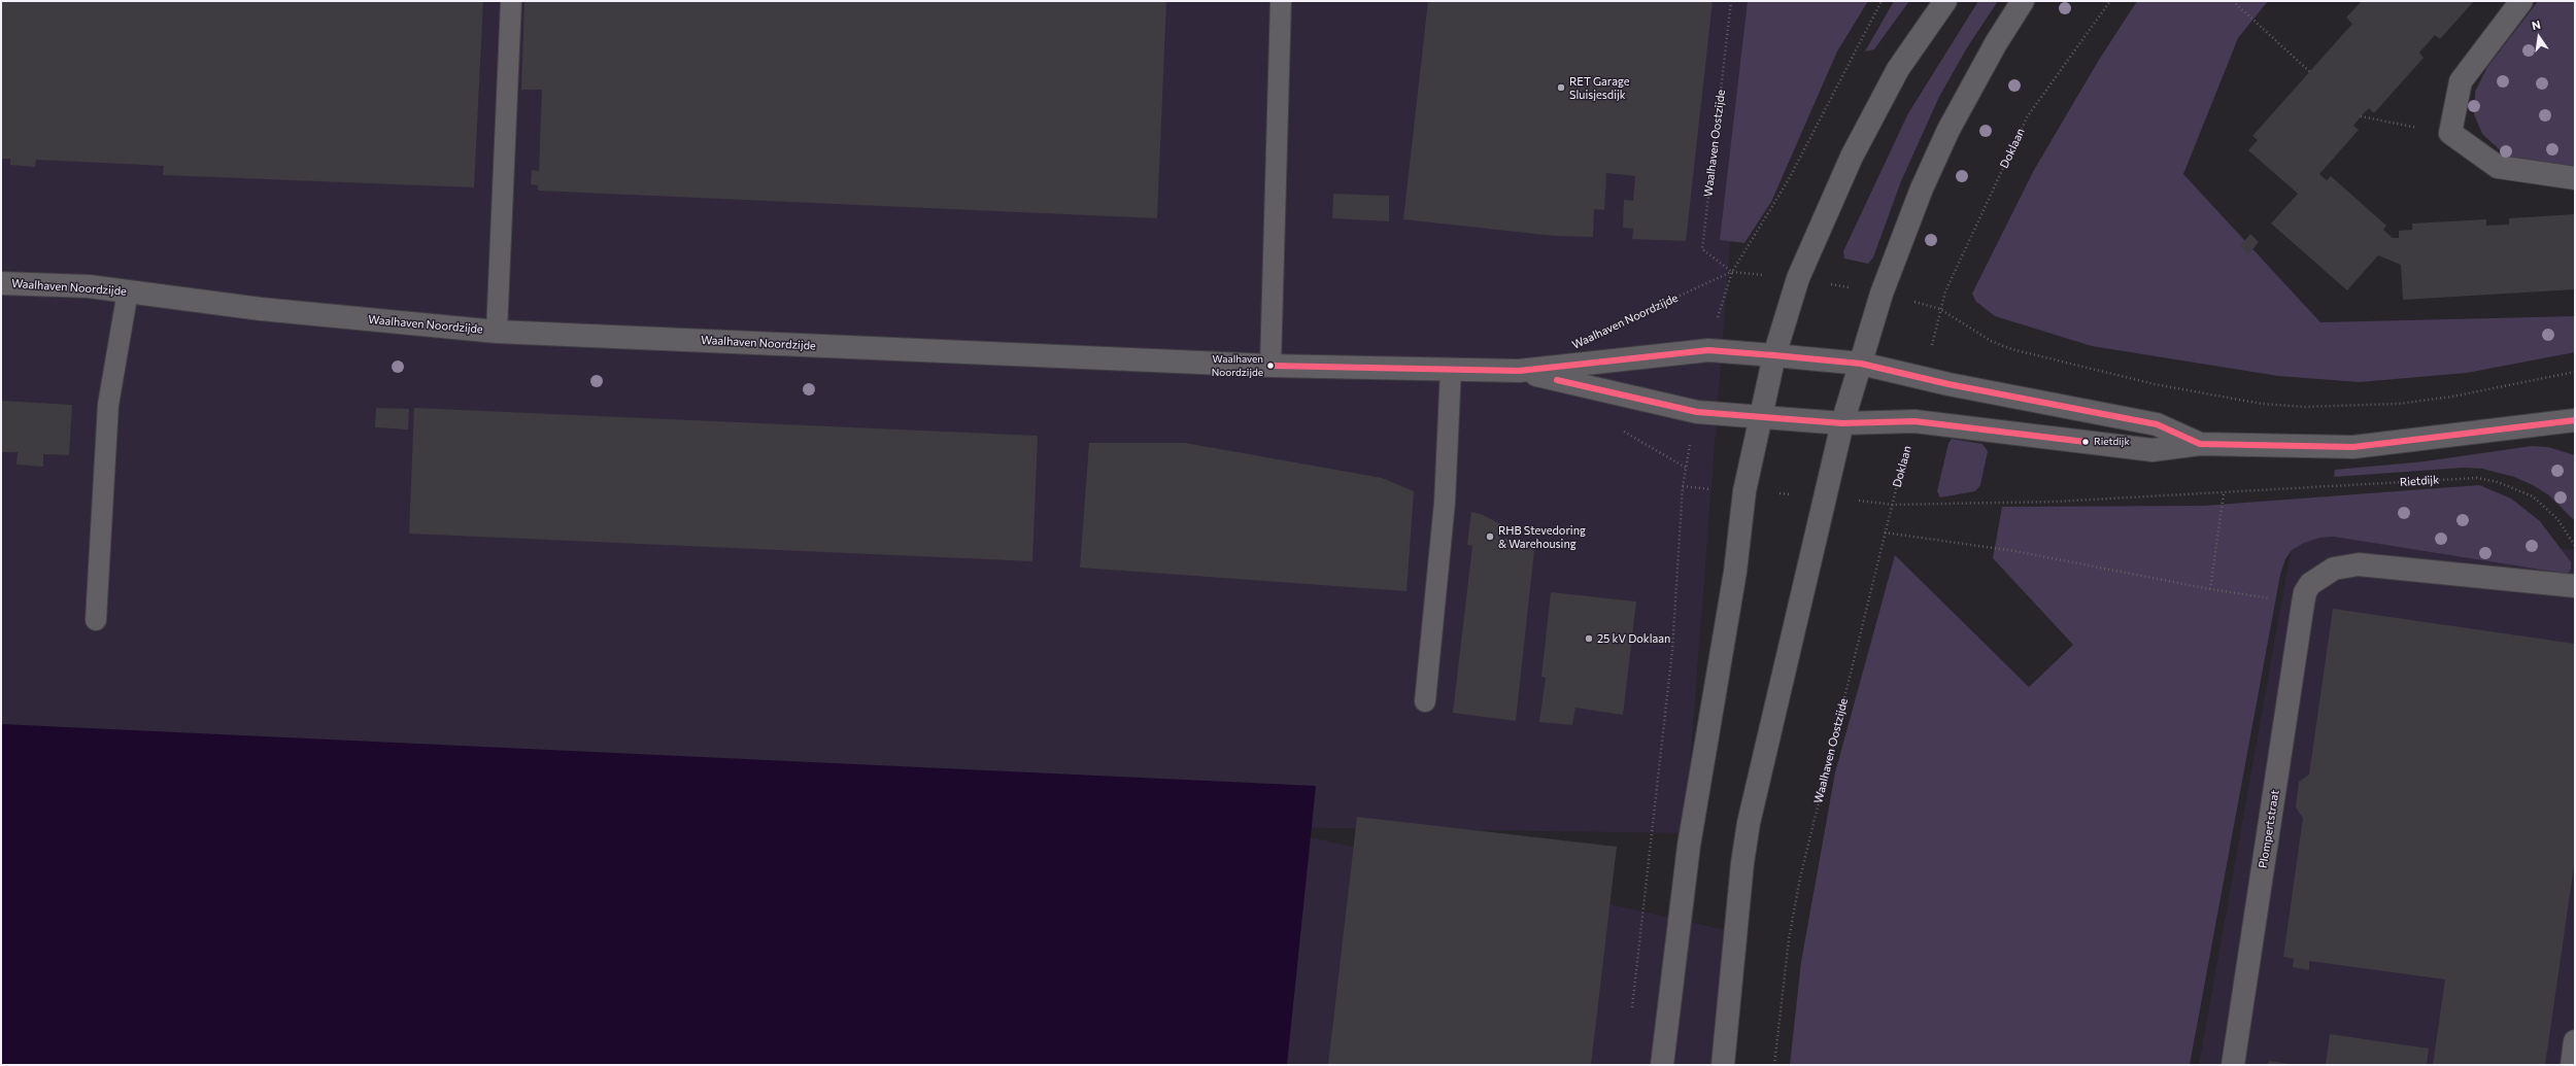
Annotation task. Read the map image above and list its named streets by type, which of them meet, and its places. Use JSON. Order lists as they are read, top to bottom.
{
  "streets": {
    "street": ["Waalhaven Noordzijde", "Plompertstraat"],
    "path": ["Waalhaven Oostzijde", "Doklaan", "Rietdijk"]
  },
  "crossings": [
    ["Waalhaven Oostzijde", "Doklaan"],
    ["Waalhaven Oostzijde", "Waalhaven Noordzijde"],
    ["Waalhaven Oostzijde", "Rietdijk"],
    ["Doklaan", "Rietdijk"]
  ],
  "places": [
    "RET Garage Sluisjesdijk",
    "Waalhaven Noordzijde",
    "Rietdijk",
    "RHB Stevedoring & Warehousing",
    "25 kV Doklaan"
  ],
  "north": "top"
}
